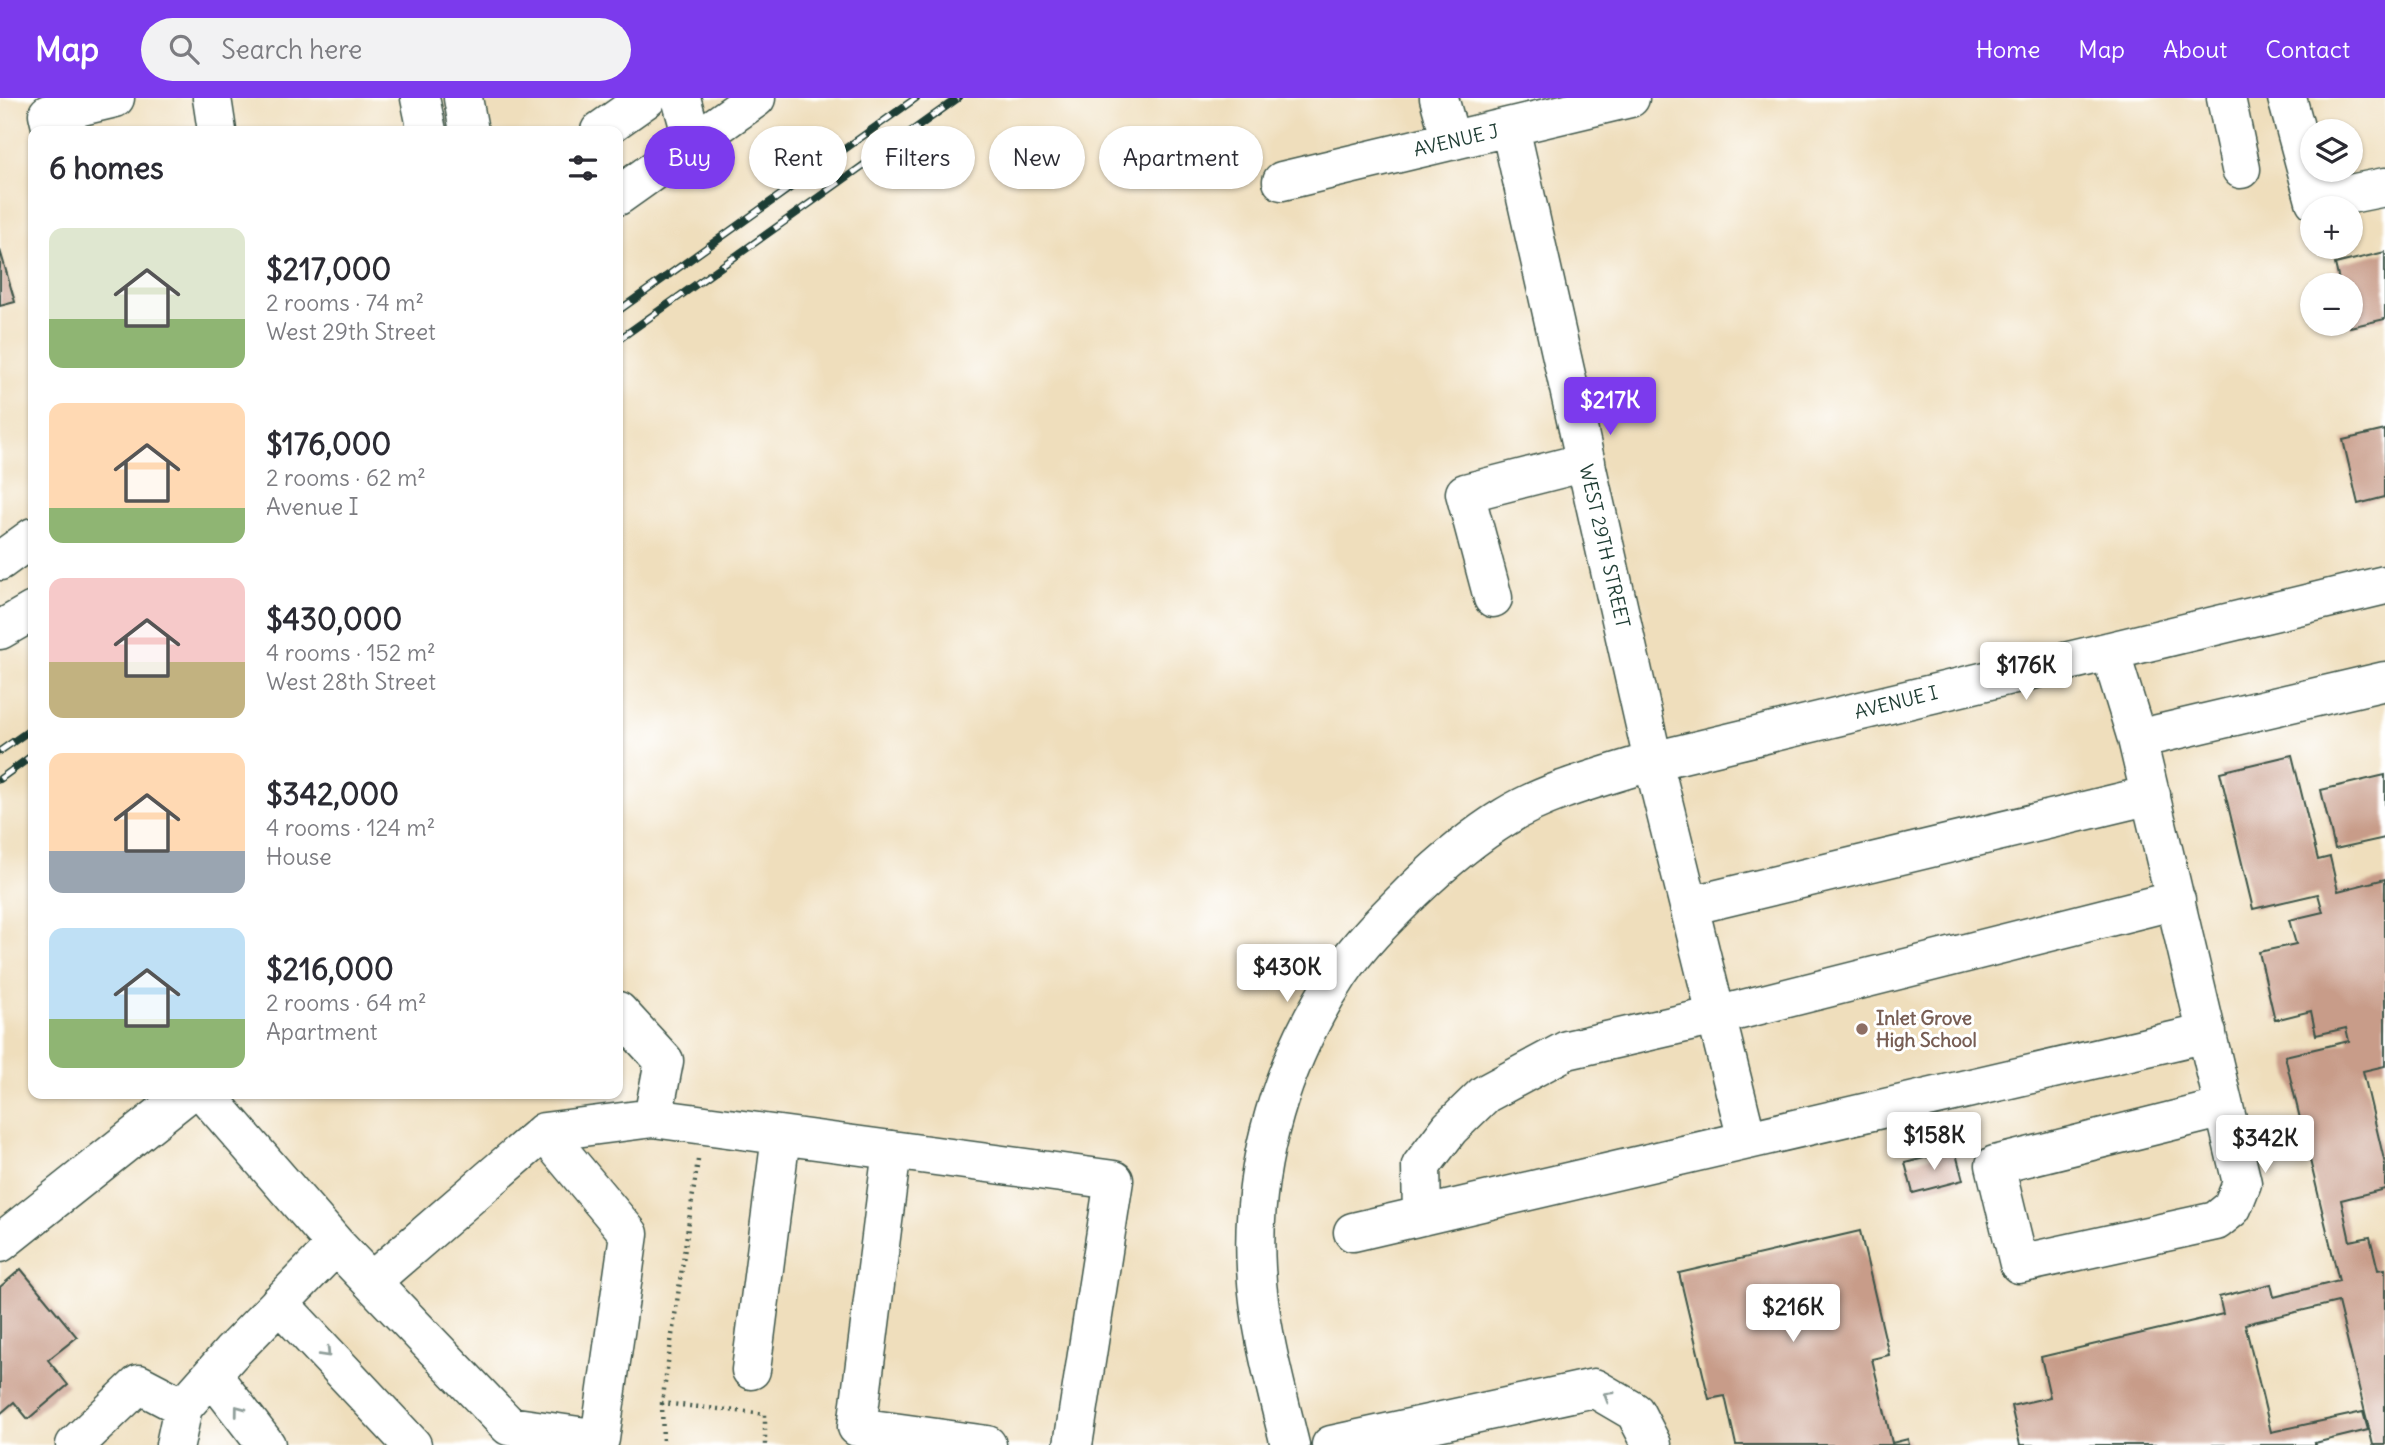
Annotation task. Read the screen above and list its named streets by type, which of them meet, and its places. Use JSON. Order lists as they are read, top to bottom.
{
  "streets": {
    "street": ["AVENUE J", "WEST 29TH STREET", "AVENUE I"]
  },
  "crossings": [
    ["AVENUE J", "WEST 29TH STREET"],
    ["WEST 29TH STREET", "AVENUE I"]
  ],
  "places": ["Inlet Grove High School"],
  "page": {
    "header": "Map",
    "search": "Search here",
    "nav": [
      "Home",
      "Map",
      "About",
      "Contact"
    ],
    "map_buttons": ["+", "−"],
    "chip": [
      "Buy",
      "Rent",
      "Filters",
      "New",
      "Apartment"
    ],
    "heading": "6 homes",
    "list": [
      {
        "name": "$217,000",
        "note": "2 rooms · 74 m² · West 29th Street"
      },
      {
        "name": "$176,000",
        "note": "2 rooms · 62 m² · Avenue I"
      },
      {
        "name": "$430,000",
        "note": "4 rooms · 152 m² · West 28th Street"
      },
      {
        "name": "$342,000",
        "note": "4 rooms · 124 m² · House"
      },
      {
        "name": "$216,000",
        "note": "2 rooms · 64 m² · Apartment"
      }
    ],
    "price": [
      "$217K",
      "$176K",
      "$430K",
      "$158K",
      "$342K",
      "$216K"
    ]
  }
}
